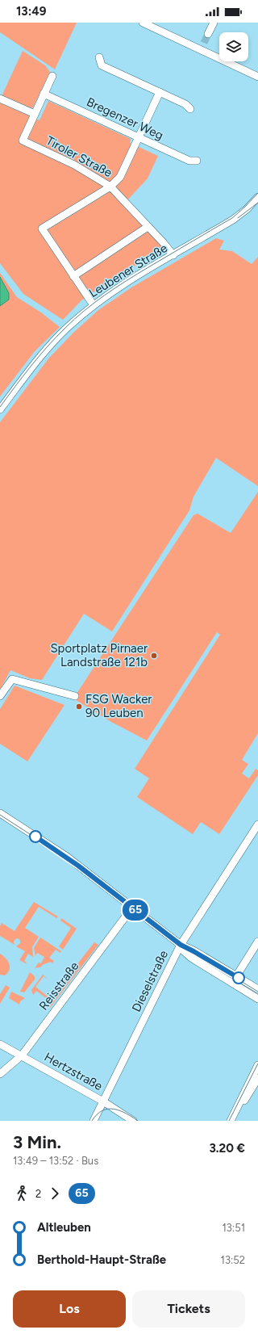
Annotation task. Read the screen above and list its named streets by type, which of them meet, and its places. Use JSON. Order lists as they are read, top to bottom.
{
  "streets": {
    "street": [
      "Bregenzer Weg",
      "Tiroler Straße",
      "Leubener Straße",
      "Dieselstraße",
      "Reisstraße",
      "Hertzstraße"
    ]
  },
  "crossings": [
    ["Tiroler Straße", "Leubener Straße"],
    ["Dieselstraße", "Hertzstraße"],
    ["Reisstraße", "Hertzstraße"]
  ],
  "places": ["Sportplatz Pirnaer Landstraße 121b", "FSG Wacker 90 Leuben"],
  "lines": ["bus line 65"],
  "page": {
    "status": "13:49",
    "on_map": "65",
    "heading": ["3 Min.", "13:49 – 13:52 · Bus", "3.20 €"],
    "legs": ["2", "65"],
    "list": [
      {
        "name": "Altleuben",
        "value": "13:51"
      },
      {
        "name": "Berthold-Haupt-Straße",
        "value": "13:52"
      }
    ],
    "buttons": ["Los", "Tickets"]
  }
}
